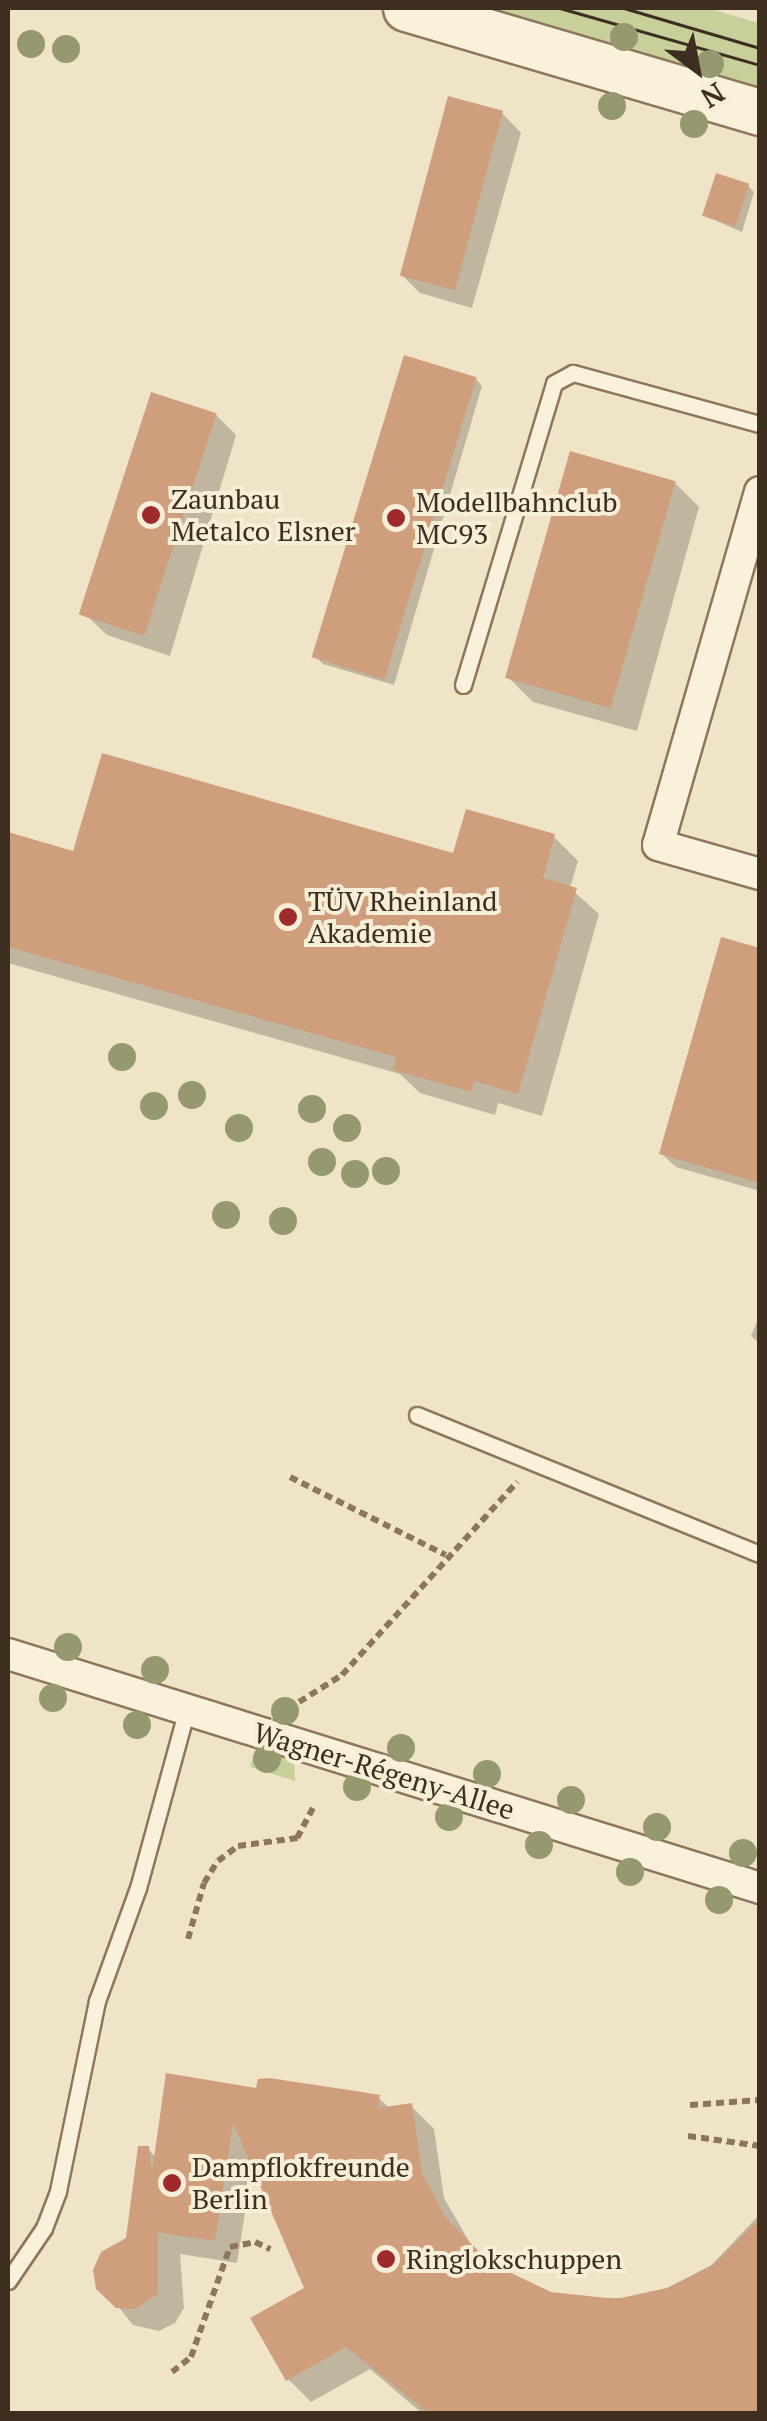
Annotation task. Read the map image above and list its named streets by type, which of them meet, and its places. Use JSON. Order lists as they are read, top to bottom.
{
  "streets": {
    "street": ["Wagner-Régeny-Allee"]
  },
  "places": [
    "Zaunbau Metalco Elsner",
    "Modellbahnclub MC93",
    "TÜV Rheinland Akademie",
    "Dampflokfreunde Berlin",
    "Ringlokschuppen"
  ],
  "north": "bottom right"
}
